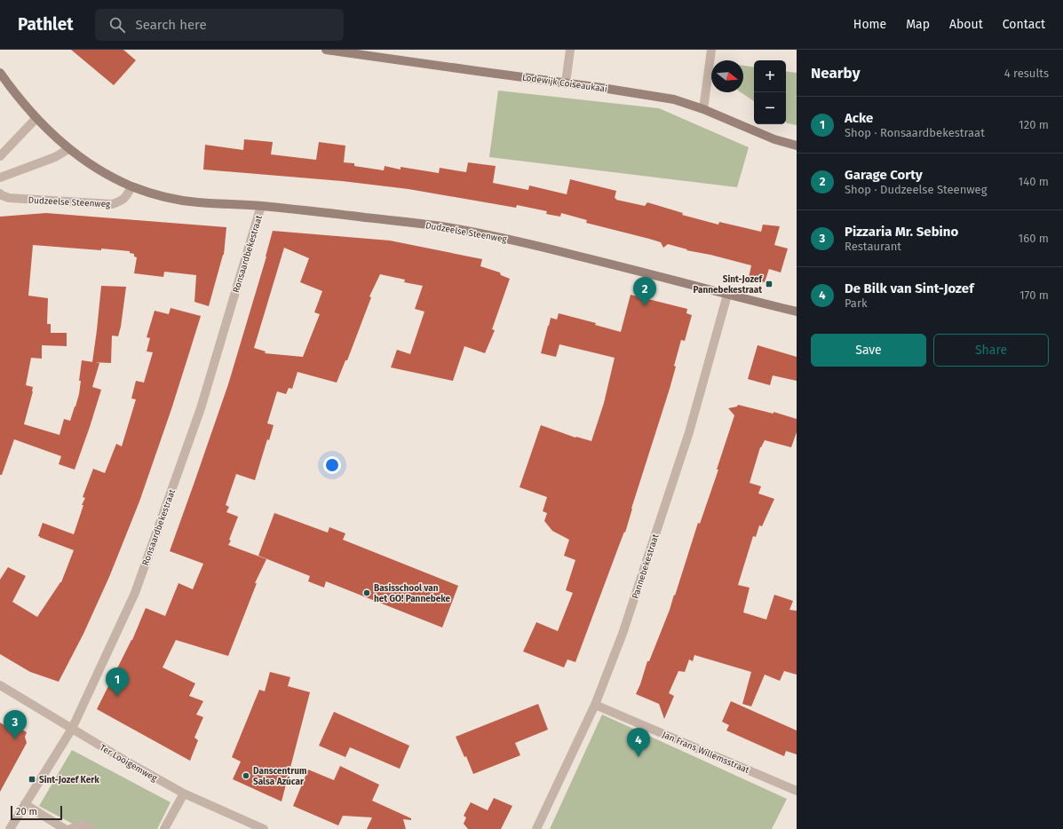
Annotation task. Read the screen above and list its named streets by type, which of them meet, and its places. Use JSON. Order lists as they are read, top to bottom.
{
  "streets": {
    "main road": ["Lodewijk Coiseaukaai", "Dudzeelse Steenweg"],
    "street": [
      "Ronsaardbekestraat",
      "Pannebekestraat",
      "Jan Frans Willemsstraat",
      "Ter Looigemweg"
    ]
  },
  "crossings": [
    ["Dudzeelse Steenweg", "Ronsaardbekestraat"],
    ["Dudzeelse Steenweg", "Pannebekestraat"],
    ["Ronsaardbekestraat", "Ter Looigemweg"],
    ["Pannebekestraat", "Jan Frans Willemsstraat"]
  ],
  "places": {
    "transit": ["Sint-Jozef Pannebekestraat", "Sint-Jozef Kerk"],
    "other": ["Basisschool van het GO! Pannebeke", "Danscentrum Salsa Azúcar"]
  },
  "scale_bar": "20 m",
  "north": "right",
  "page": {
    "header": "Pathlet",
    "search": "Search here",
    "nav": [
      "Home",
      "Map",
      "About",
      "Contact"
    ],
    "heading": ["Nearby", "4 results"],
    "map_buttons": ["+", "−"],
    "list": [
      {
        "mark": "1",
        "name": "Acke",
        "note": "Shop · Ronsaardbekestraat",
        "value": "120 m"
      },
      {
        "mark": "2",
        "name": "Garage Corty",
        "note": "Shop · Dudzeelse Steenweg",
        "value": "140 m"
      },
      {
        "mark": "3",
        "name": "Pizzaria Mr. Sebino",
        "note": "Restaurant",
        "value": "160 m"
      },
      {
        "mark": "4",
        "name": "De Bilk van Sint-Jozef",
        "note": "Park",
        "value": "170 m"
      }
    ],
    "pins": [
      "2",
      "1",
      "3",
      "4"
    ],
    "buttons": ["Save", "Share"],
    "scale": "20 m"
  }
}
